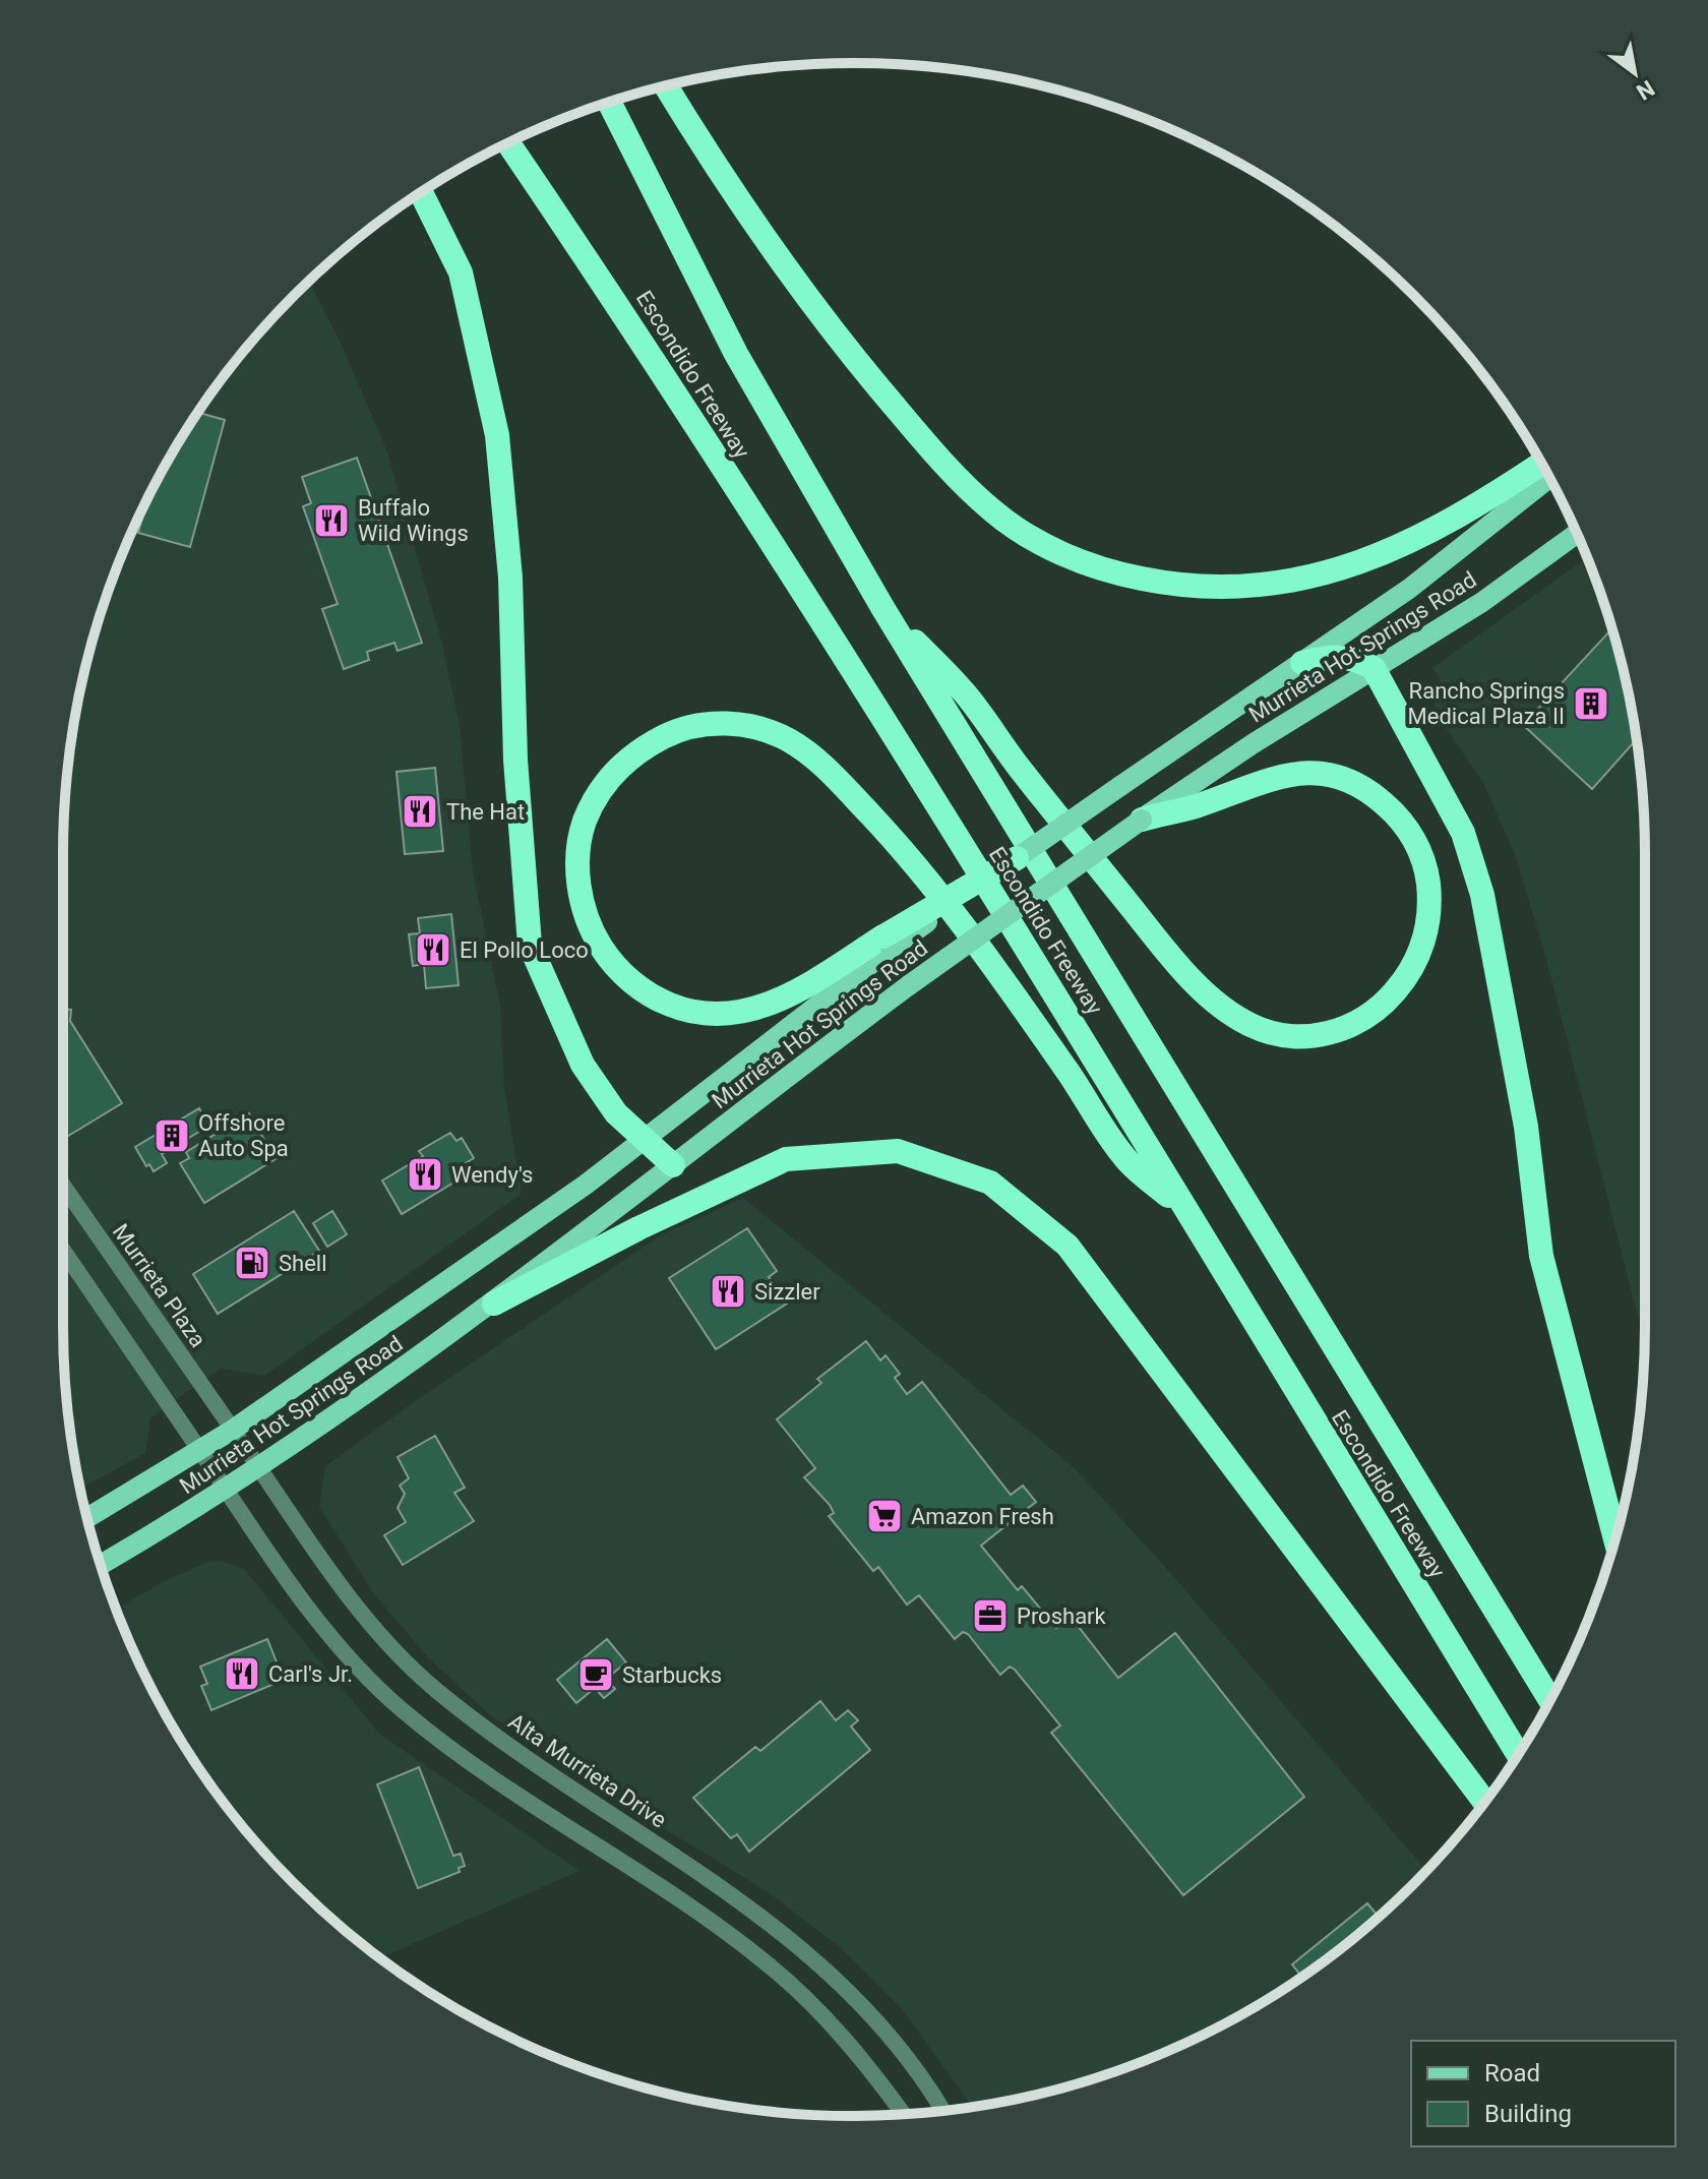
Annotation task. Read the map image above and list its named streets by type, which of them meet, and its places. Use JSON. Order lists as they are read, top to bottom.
{
  "streets": {
    "highway": ["Escondido Freeway"],
    "main road": ["Murrieta Hot Springs Road"],
    "street": ["Murrieta Plaza", "Alta Murrieta Drive"]
  },
  "crossings": [
    ["Murrieta Hot Springs Road", "Murrieta Plaza"],
    ["Murrieta Hot Springs Road", "Alta Murrieta Drive"],
    ["Murrieta Plaza", "Alta Murrieta Drive"]
  ],
  "places": {
    "restaurant": [
      "Buffalo Wild Wings",
      "The Hat",
      "El Pollo Loco",
      "Wendy's",
      "Sizzler",
      "Carl's Jr."
    ],
    "building": ["Rancho Springs Medical Plaza II", "Offshore Auto Spa"],
    "fuel station": ["Shell"],
    "supermarket": ["Amazon Fresh"],
    "office": ["Proshark"],
    "cafe": ["Starbucks"]
  },
  "legend": ["Road", "Building"],
  "north": "bottom right"
}
